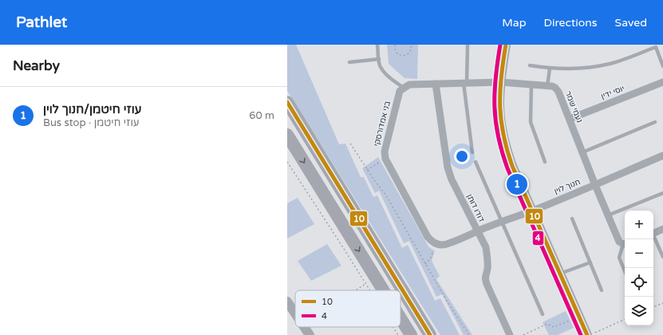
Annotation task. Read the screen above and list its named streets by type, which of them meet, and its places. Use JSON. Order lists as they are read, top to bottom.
{
  "streets": {
    "street": [
      "יוסי ידין",
      "נעמי שמר",
      "בני אמדורסקי",
      "חנוך לוין",
      "דודו דותן"
    ]
  },
  "crossings": [
    ["יוסי ידין", "נעמי שמר"],
    ["נעמי שמר", "חנוך לוין"],
    ["חנוך לוין", "דודו דותן"]
  ],
  "lines": ["transit line 10", "transit line 4"],
  "legend": ["10", "4"],
  "page": {
    "header": "Pathlet",
    "nav": ["Map", "Directions", "Saved"],
    "heading": "Nearby",
    "list": [
      {
        "mark": "1",
        "name": "עוזי חיטמן/חנוך לוין",
        "note": "Bus stop · עוזי חיטמן",
        "value": "60 m"
      }
    ],
    "pins": "1",
    "map_buttons": ["+", "−"]
  }
}
